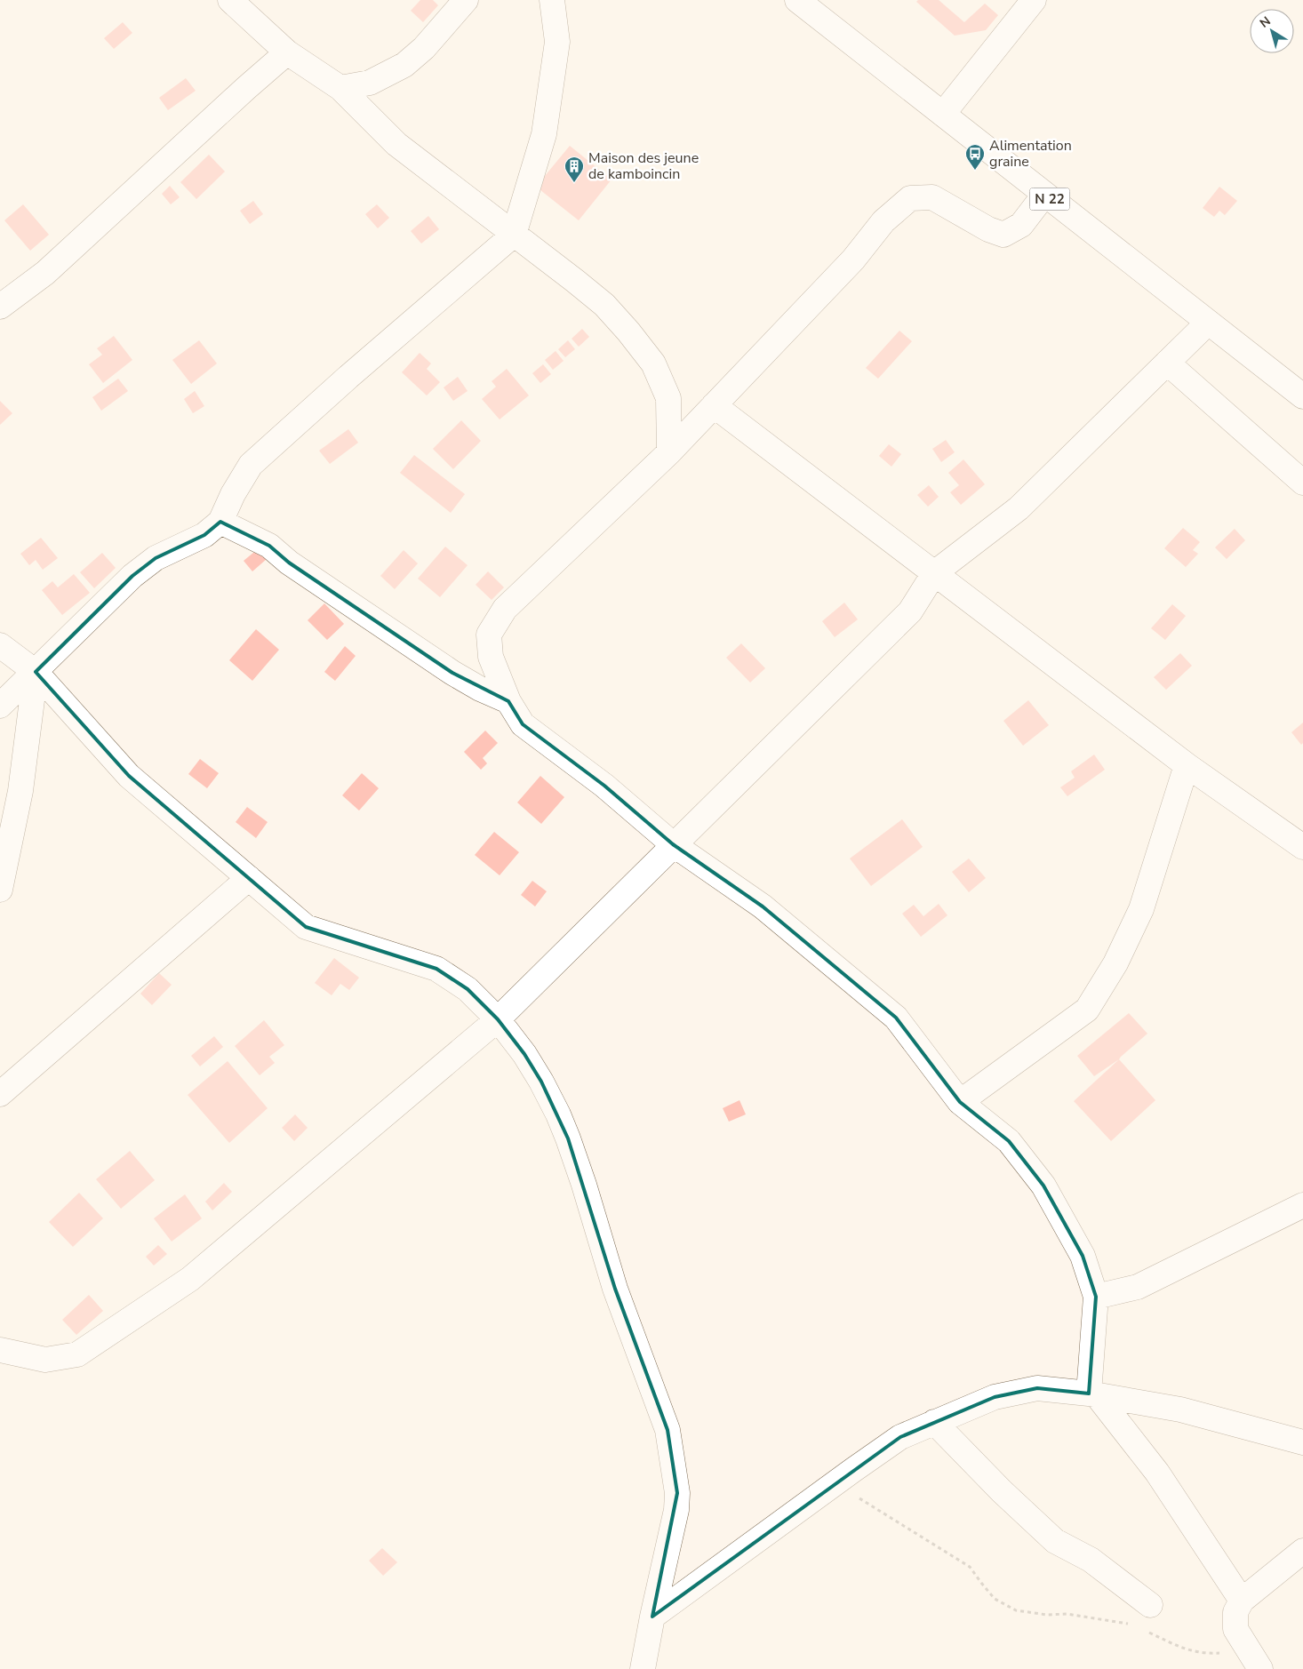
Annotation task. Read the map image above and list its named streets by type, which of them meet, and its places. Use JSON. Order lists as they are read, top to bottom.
{
  "streets": {
    "street": ["N 22"]
  },
  "places": {
    "bus stop": ["Alimentation graine"],
    "building": ["Maison des jeune de kamboincin"]
  },
  "north": "top left"
}
